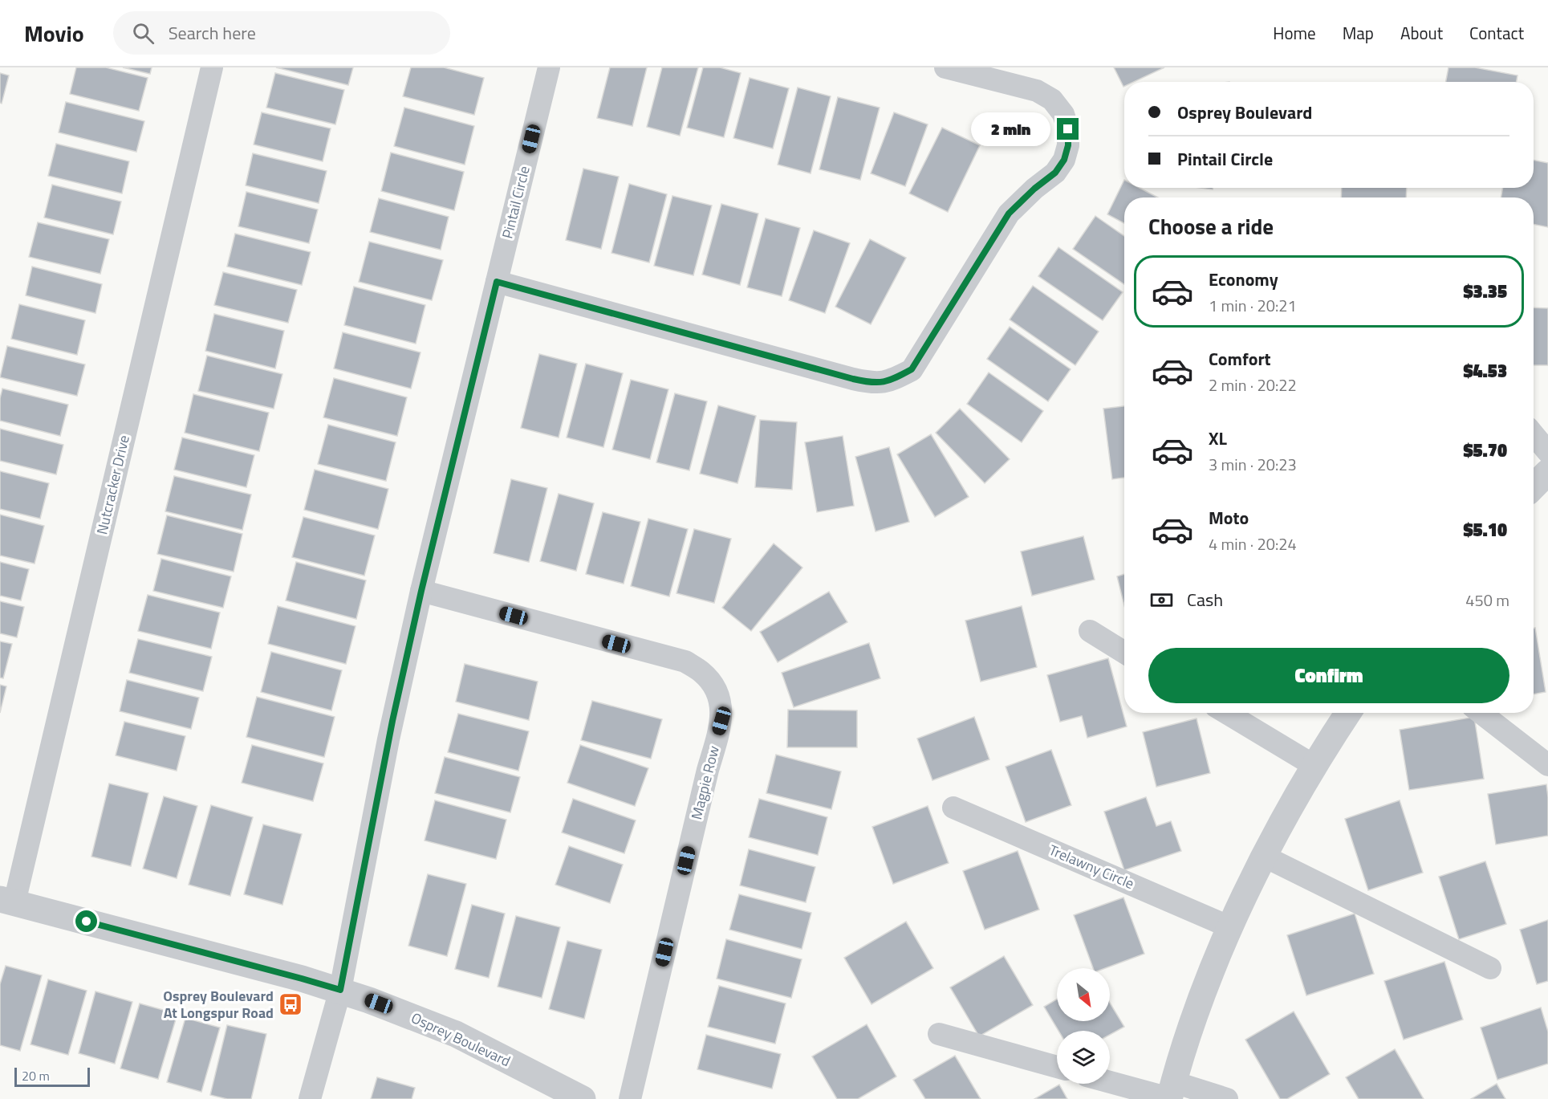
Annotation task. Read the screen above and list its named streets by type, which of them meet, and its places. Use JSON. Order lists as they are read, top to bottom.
{
  "streets": {
    "street": [
      "Pintail Circle",
      "Nutcracker Drive",
      "Magpie Row",
      "Trelawny Circle",
      "Osprey Boulevard"
    ]
  },
  "crossings": [
    ["Pintail Circle", "Magpie Row"],
    ["Pintail Circle", "Osprey Boulevard"],
    ["Nutcracker Drive", "Osprey Boulevard"]
  ],
  "places": {
    "bus stop": ["Osprey Boulevard At Longspur Road"]
  },
  "scale_bar": "20 m",
  "north": "bottom right",
  "page": {
    "header": "Movio",
    "search": "Search here",
    "nav": [
      "Home",
      "Map",
      "About",
      "Contact"
    ],
    "banner": ["Osprey Boulevard", "Pintail Circle"],
    "bubble": "2 min",
    "heading": "Choose a ride",
    "list": [
      {
        "name": "Economy",
        "note": "1 min · 20:21",
        "value": "$3.35"
      },
      {
        "name": "Comfort",
        "note": "2 min · 20:22",
        "value": "$4.53"
      },
      {
        "name": "XL",
        "note": "3 min · 20:23",
        "value": "$5.70"
      },
      {
        "name": "Moto",
        "note": "4 min · 20:24",
        "value": "$5.10"
      }
    ],
    "pay": ["Cash", "450 m"],
    "buttons": "Confirm",
    "scale": "20 m"
  }
}
